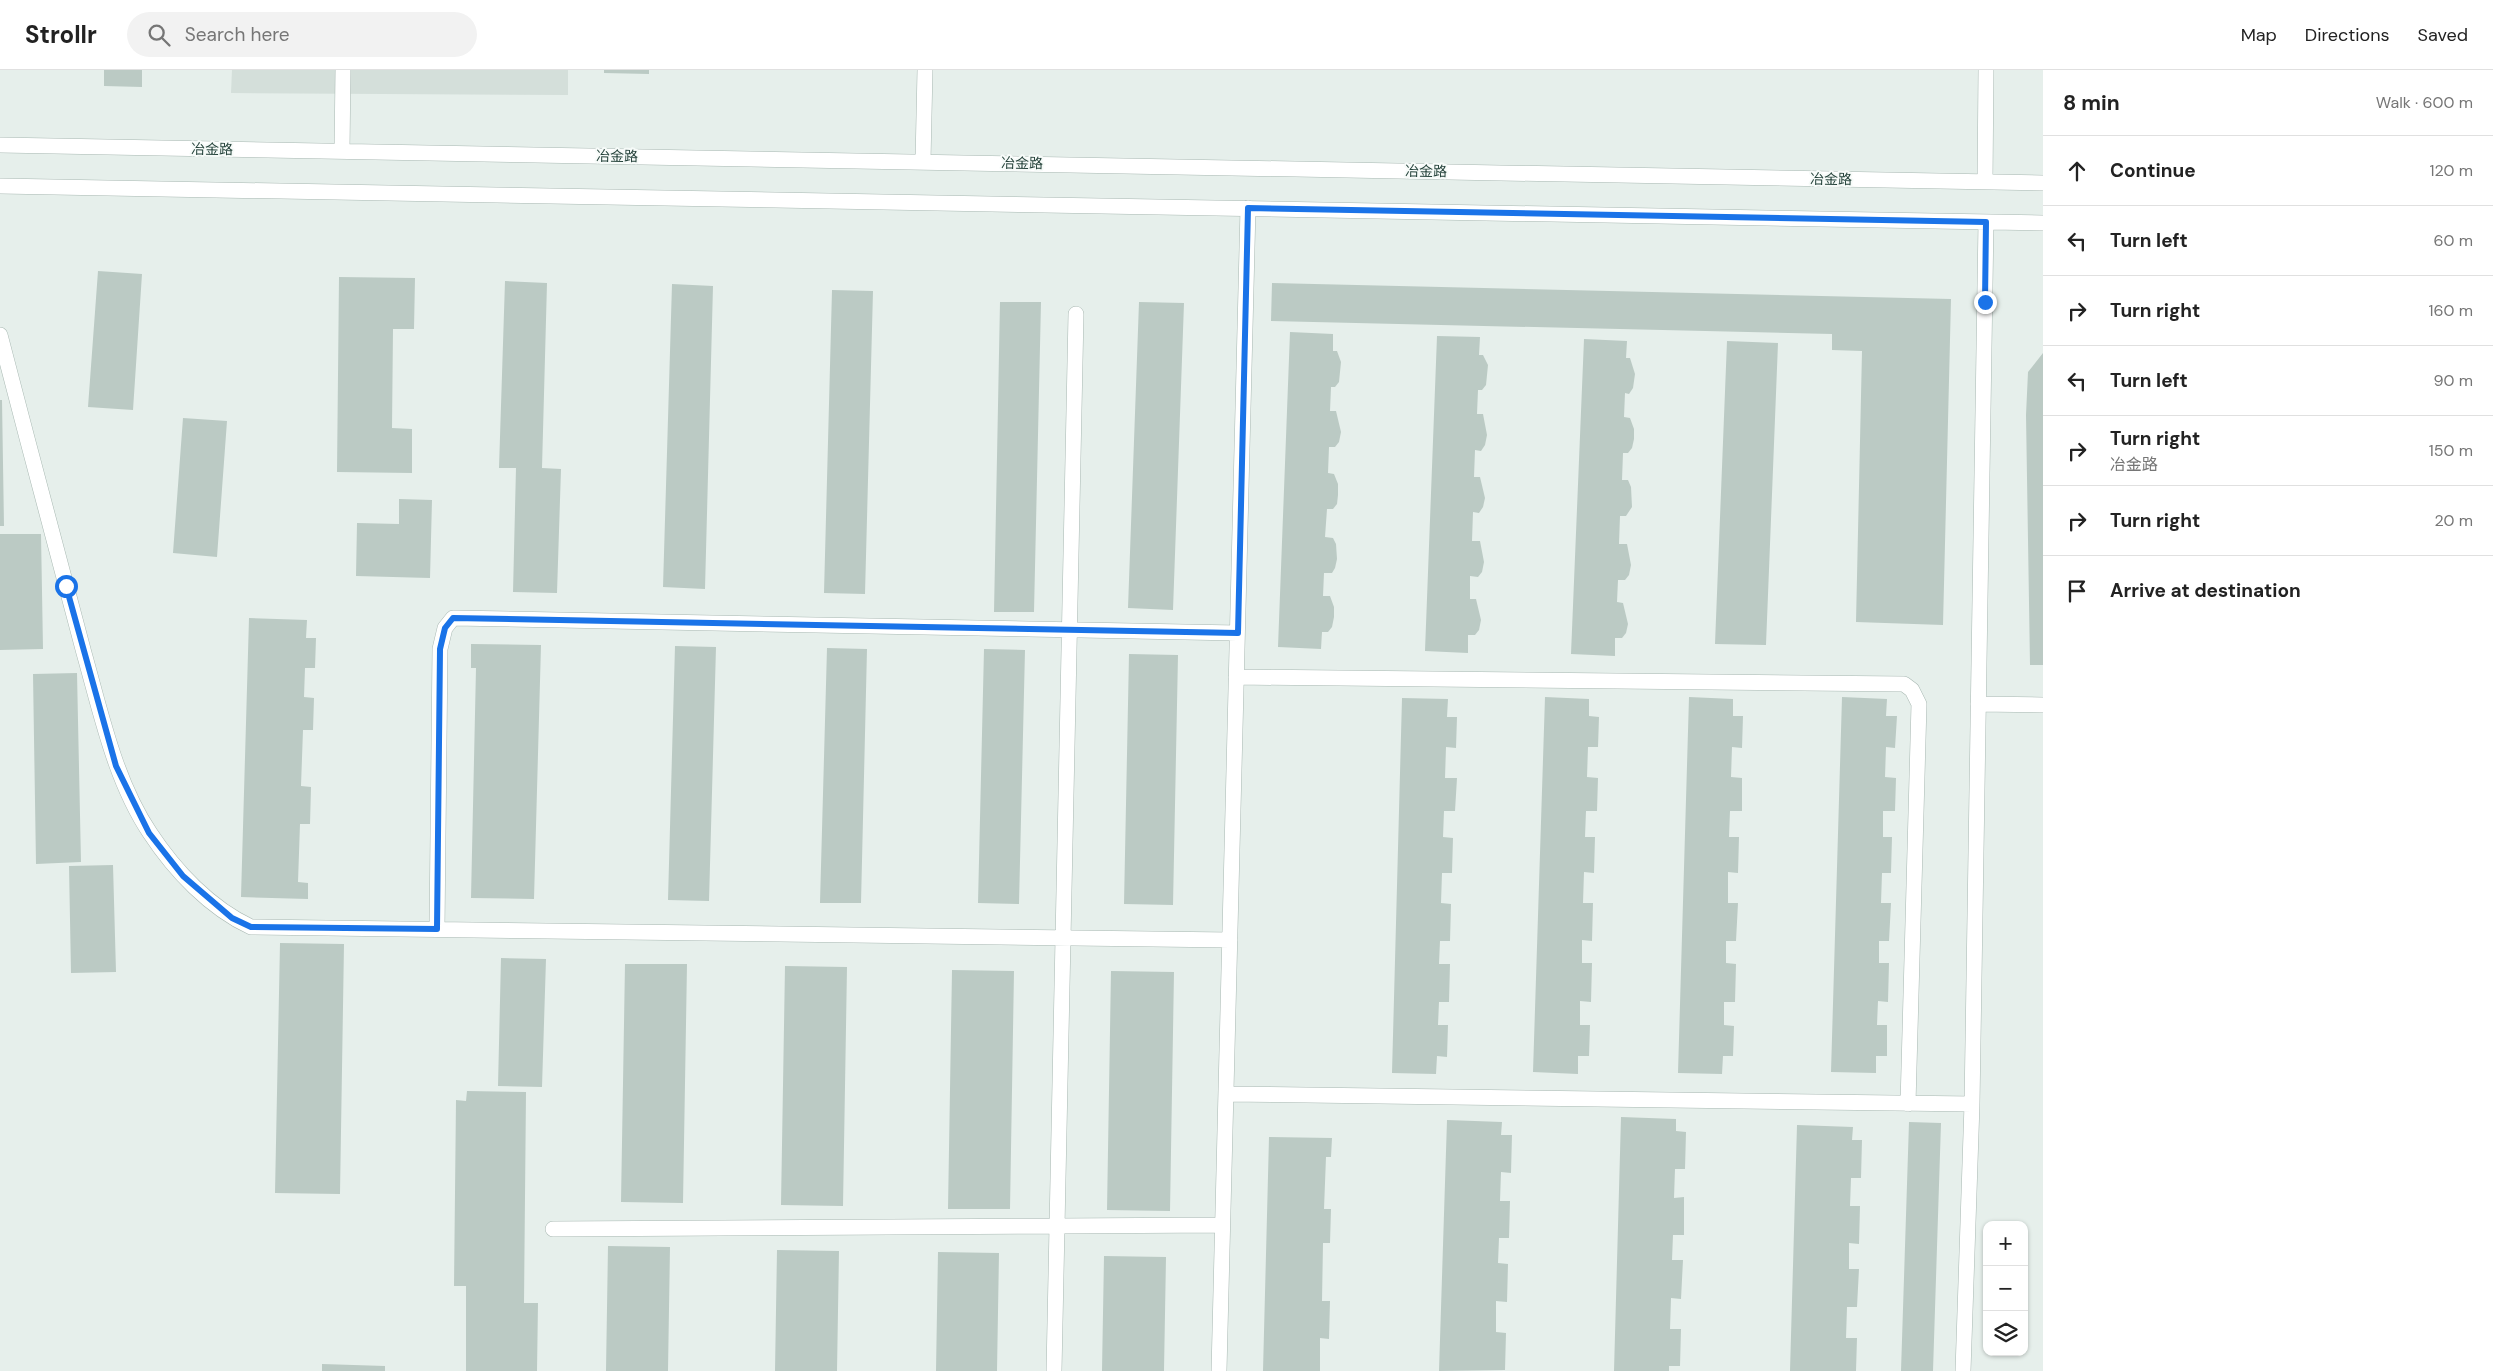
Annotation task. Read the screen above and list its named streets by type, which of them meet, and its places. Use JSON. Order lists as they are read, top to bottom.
{
  "streets": {
    "street": ["冶金路"]
  },
  "page": {
    "header": "Strollr",
    "search": "Search here",
    "nav": ["Map", "Directions", "Saved"],
    "heading": ["8 min", "Walk · 600 m"],
    "list": [
      ["Continue", "120 m"],
      ["Turn left", "60 m"],
      ["Turn right", "160 m"],
      ["Turn left", "90 m"],
      ["Turn right", "冶金路", "150 m"],
      ["Turn right", "20 m"],
      "Arrive at destination"
    ],
    "map_buttons": ["+", "−"]
  }
}
